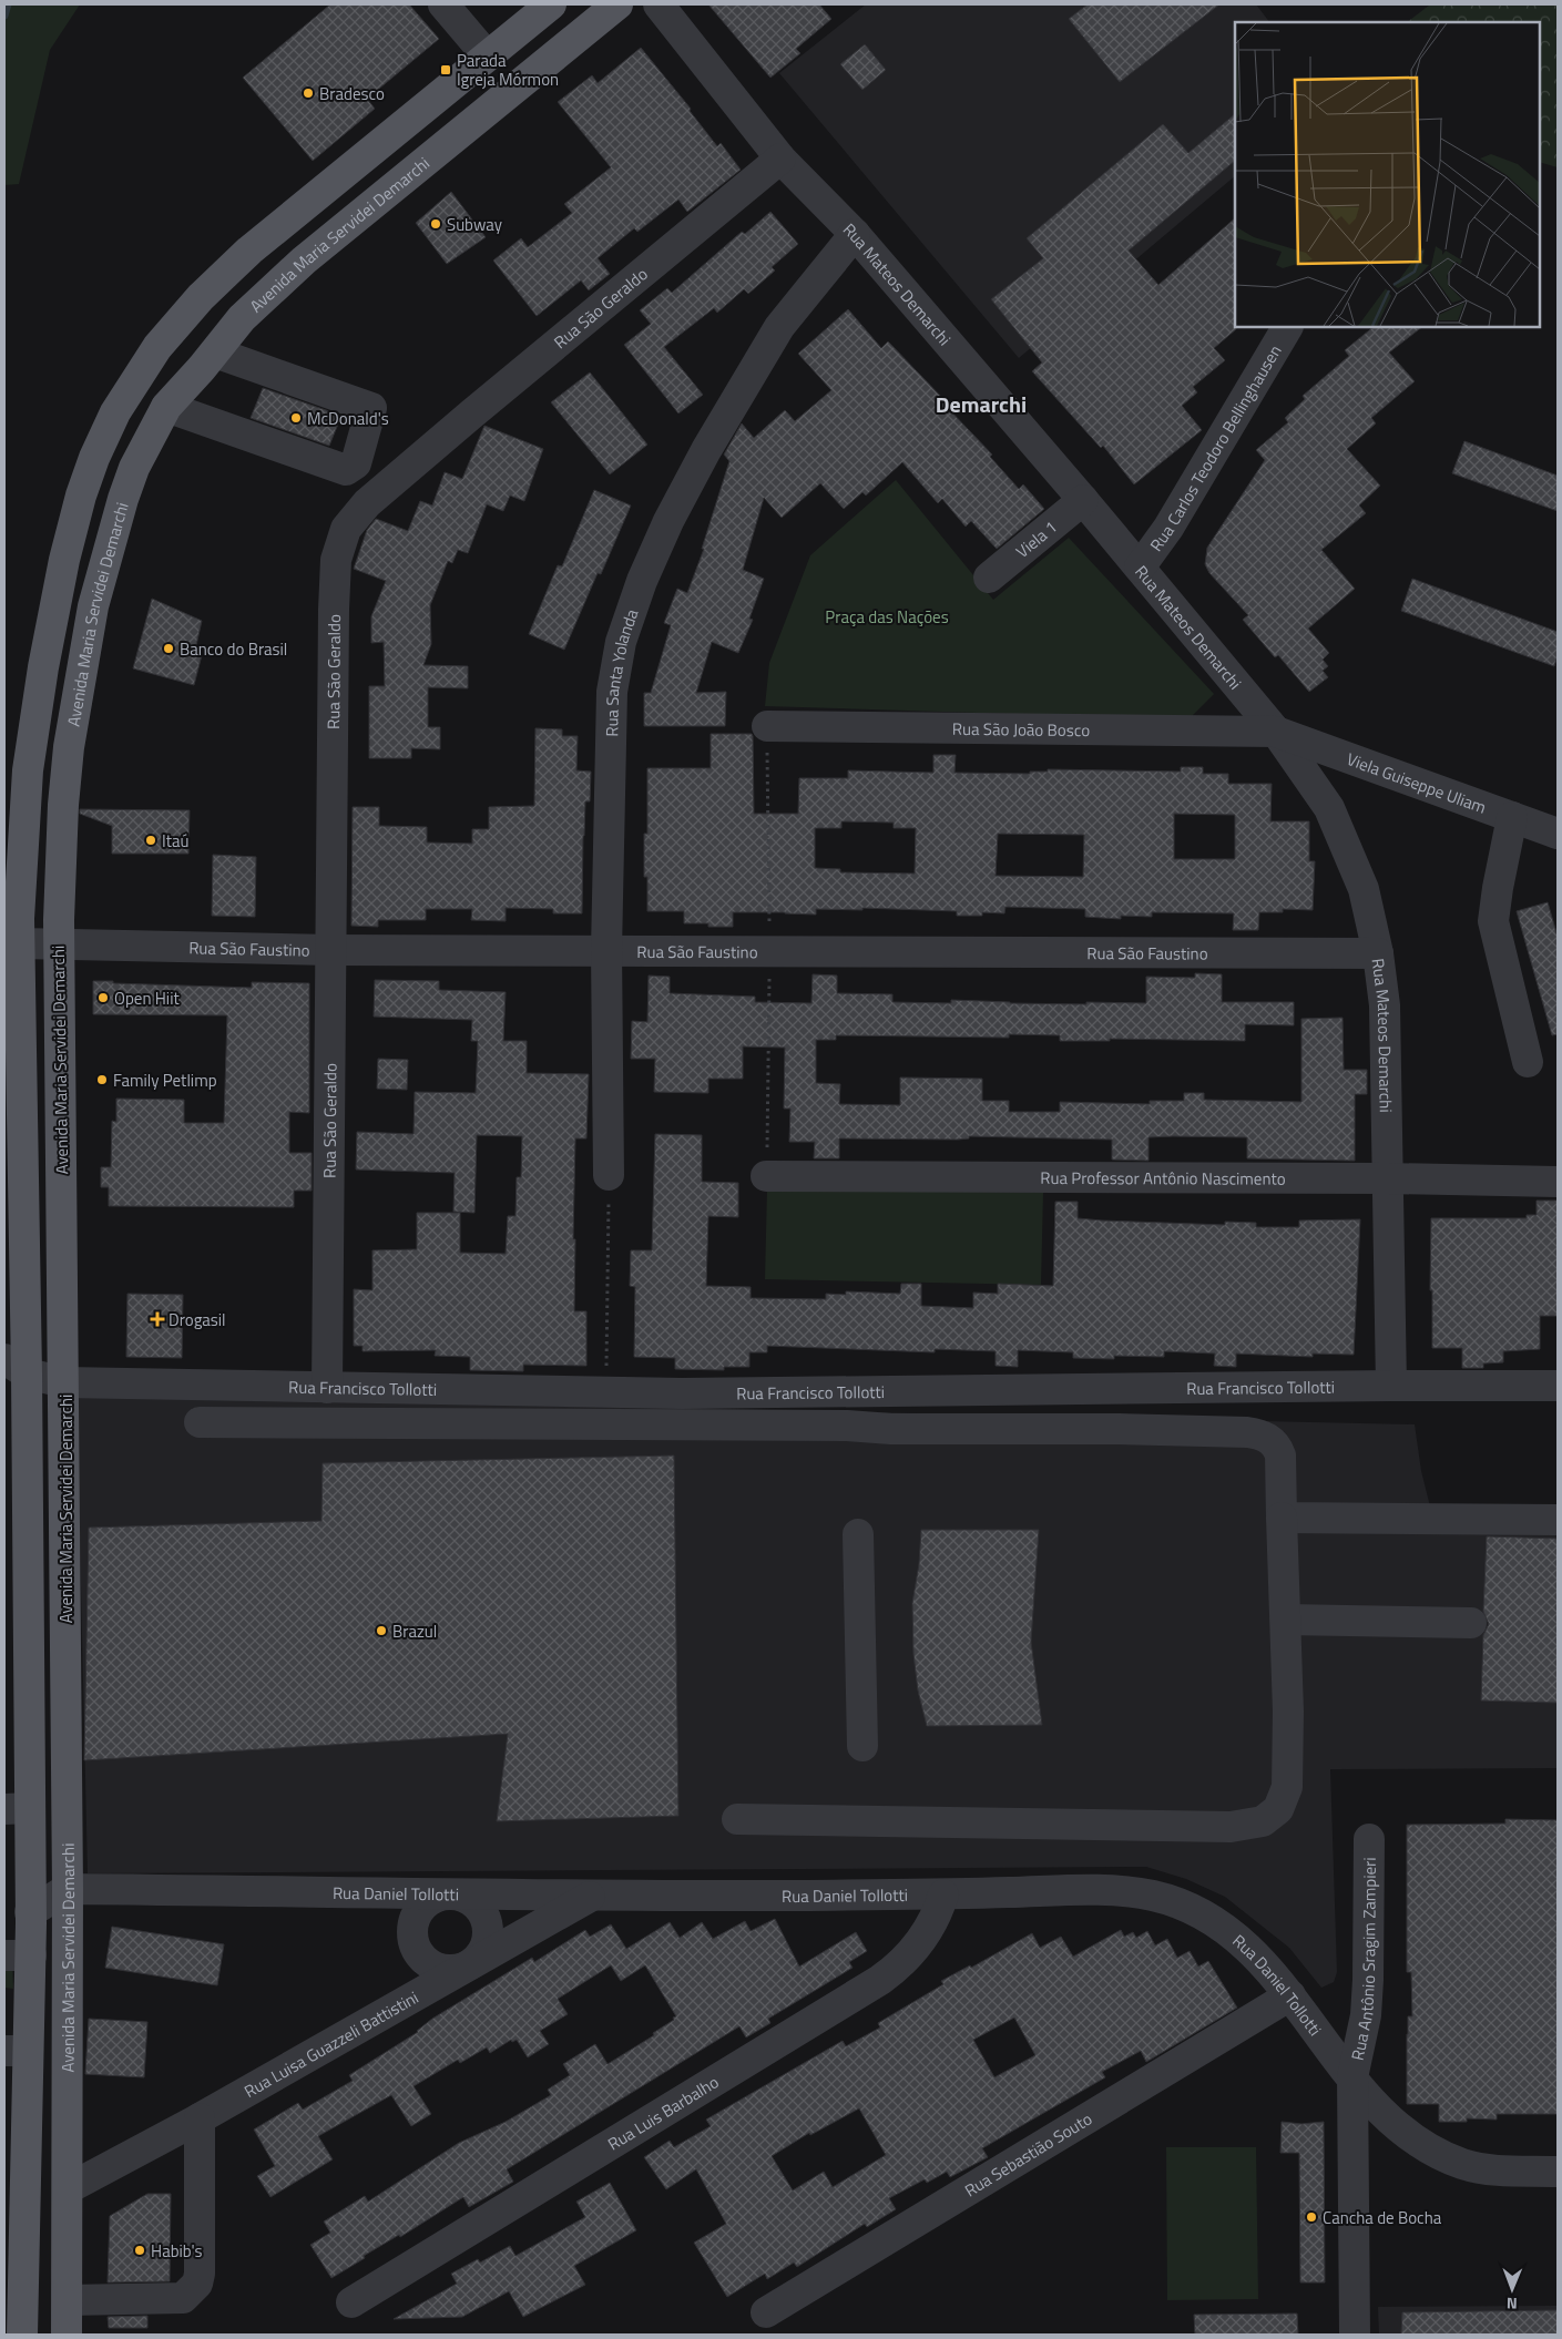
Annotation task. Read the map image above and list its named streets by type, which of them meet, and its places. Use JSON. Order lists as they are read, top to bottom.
{
  "streets": {
    "main road": ["Avenida Maria Servidei Demarchi"],
    "street": [
      "Rua Mateos Demarchi",
      "Rua São Geraldo",
      "Rua Carlos Teodoro Bellinghausen",
      "Viela 1",
      "Rua Santa Yolanda",
      "Rua São João Bosco",
      "Viela Guiseppe Uliam",
      "Rua São Faustino",
      "Rua Professor Antônio Nascimento",
      "Rua Francisco Tollotti",
      "Rua Daniel Tollotti",
      "Rua Antônio Sragim Zampieri",
      "Rua Luisa Guazzeli Battistini",
      "Rua Luis Barbalho",
      "Rua Sebastião Souto"
    ]
  },
  "crossings": [
    ["Avenida Maria Servidei Demarchi", "Rua São Faustino"],
    ["Avenida Maria Servidei Demarchi", "Rua Francisco Tollotti"],
    ["Avenida Maria Servidei Demarchi", "Rua Daniel Tollotti"],
    ["Avenida Maria Servidei Demarchi", "Rua Luisa Guazzeli Battistini"],
    ["Rua Mateos Demarchi", "Rua São Geraldo"],
    ["Rua Mateos Demarchi", "Rua Carlos Teodoro Bellinghausen"],
    ["Rua Mateos Demarchi", "Viela 1"],
    ["Rua Mateos Demarchi", "Rua Santa Yolanda"],
    ["Rua Mateos Demarchi", "Rua São João Bosco"],
    ["Rua Mateos Demarchi", "Viela Guiseppe Uliam"],
    ["Rua Mateos Demarchi", "Rua São Faustino"],
    ["Rua Mateos Demarchi", "Rua Professor Antônio Nascimento"],
    ["Rua Mateos Demarchi", "Rua Francisco Tollotti"],
    ["Rua São Geraldo", "Rua São Faustino"],
    ["Rua São Geraldo", "Rua Francisco Tollotti"],
    ["Rua Santa Yolanda", "Rua São Faustino"],
    ["Rua São João Bosco", "Viela Guiseppe Uliam"],
    ["Rua Daniel Tollotti", "Rua Antônio Sragim Zampieri"],
    ["Rua Daniel Tollotti", "Rua Luisa Guazzeli Battistini"],
    ["Rua Daniel Tollotti", "Rua Luis Barbalho"],
    ["Rua Daniel Tollotti", "Rua Sebastião Souto"]
  ],
  "districts": ["Demarchi"],
  "parks": ["Praça das Nações"],
  "places": {
    "transit": ["Parada Igreja Mórmon"],
    "other": [
      "Bradesco",
      "Subway",
      "McDonald's",
      "Banco do Brasil",
      "Itaú",
      "Open Hiit",
      "Family Petlimp",
      "Brazul",
      "Cancha de Bocha",
      "Habib's"
    ],
    "health": ["Drogasil"]
  },
  "north": "bottom"
}
